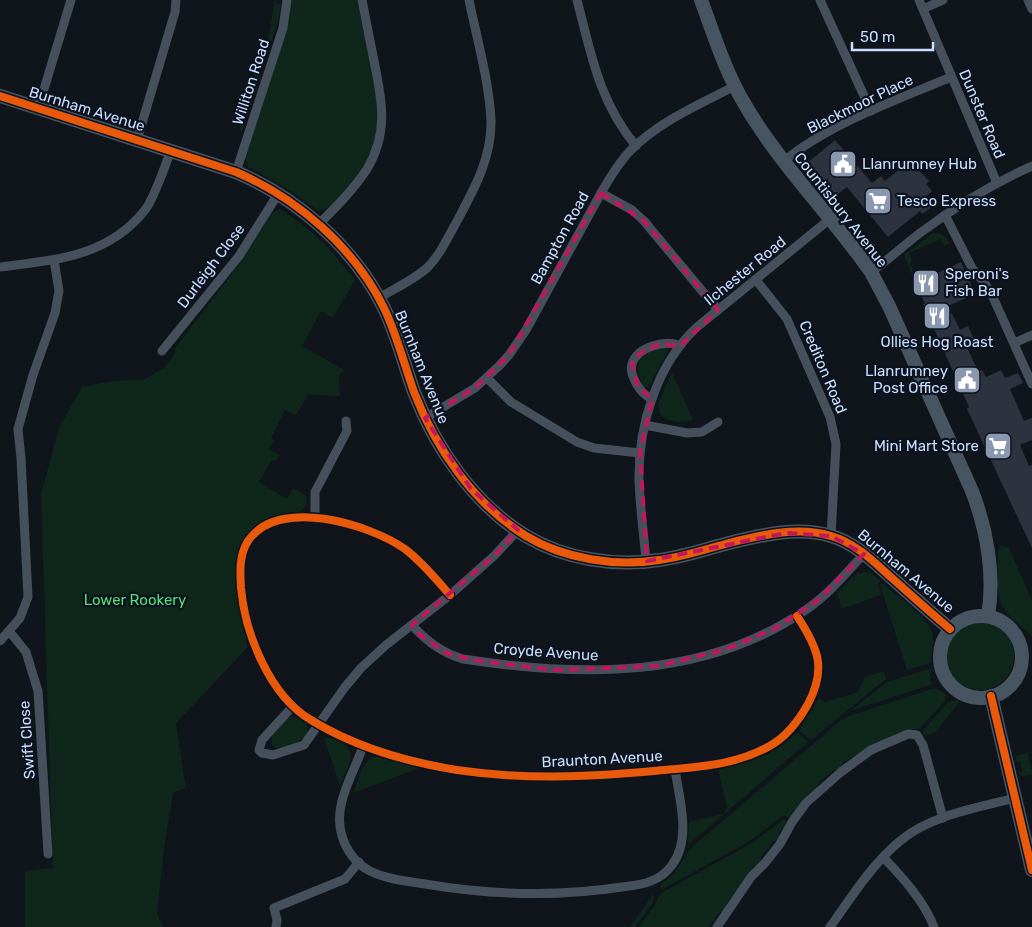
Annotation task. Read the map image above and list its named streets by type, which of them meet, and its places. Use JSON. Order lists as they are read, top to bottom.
{
  "streets": {
    "street": [
      "Williton Road",
      "Blackmoor Place",
      "Burnham Avenue",
      "Dunster Road",
      "Countisbury Avenue",
      "Bampton Road",
      "Durleigh Close",
      "Ilchester Road",
      "Crediton Road",
      "Croyde Avenue",
      "Swift Close",
      "Braunton Avenue"
    ]
  },
  "crossings": [
    ["Williton Road", "Burnham Avenue"],
    ["Blackmoor Place", "Dunster Road"],
    ["Blackmoor Place", "Countisbury Avenue"],
    ["Burnham Avenue", "Countisbury Avenue"],
    ["Burnham Avenue", "Bampton Road"],
    ["Burnham Avenue", "Durleigh Close"],
    ["Burnham Avenue", "Ilchester Road"],
    ["Burnham Avenue", "Crediton Road"],
    ["Burnham Avenue", "Croyde Avenue"],
    ["Countisbury Avenue", "Bampton Road"],
    ["Countisbury Avenue", "Ilchester Road"],
    ["Ilchester Road", "Crediton Road"],
    ["Croyde Avenue", "Braunton Avenue"]
  ],
  "parks": ["Lower Rookery"],
  "places": {
    "public building": ["Llanrumney Hub", "Llanrumney Post Office"],
    "supermarket": ["Tesco Express", "Mini Mart Store"],
    "restaurant": ["Speroni's Fish Bar", "Ollies Hog Roast"]
  },
  "scale_bar": "50 m"
}
